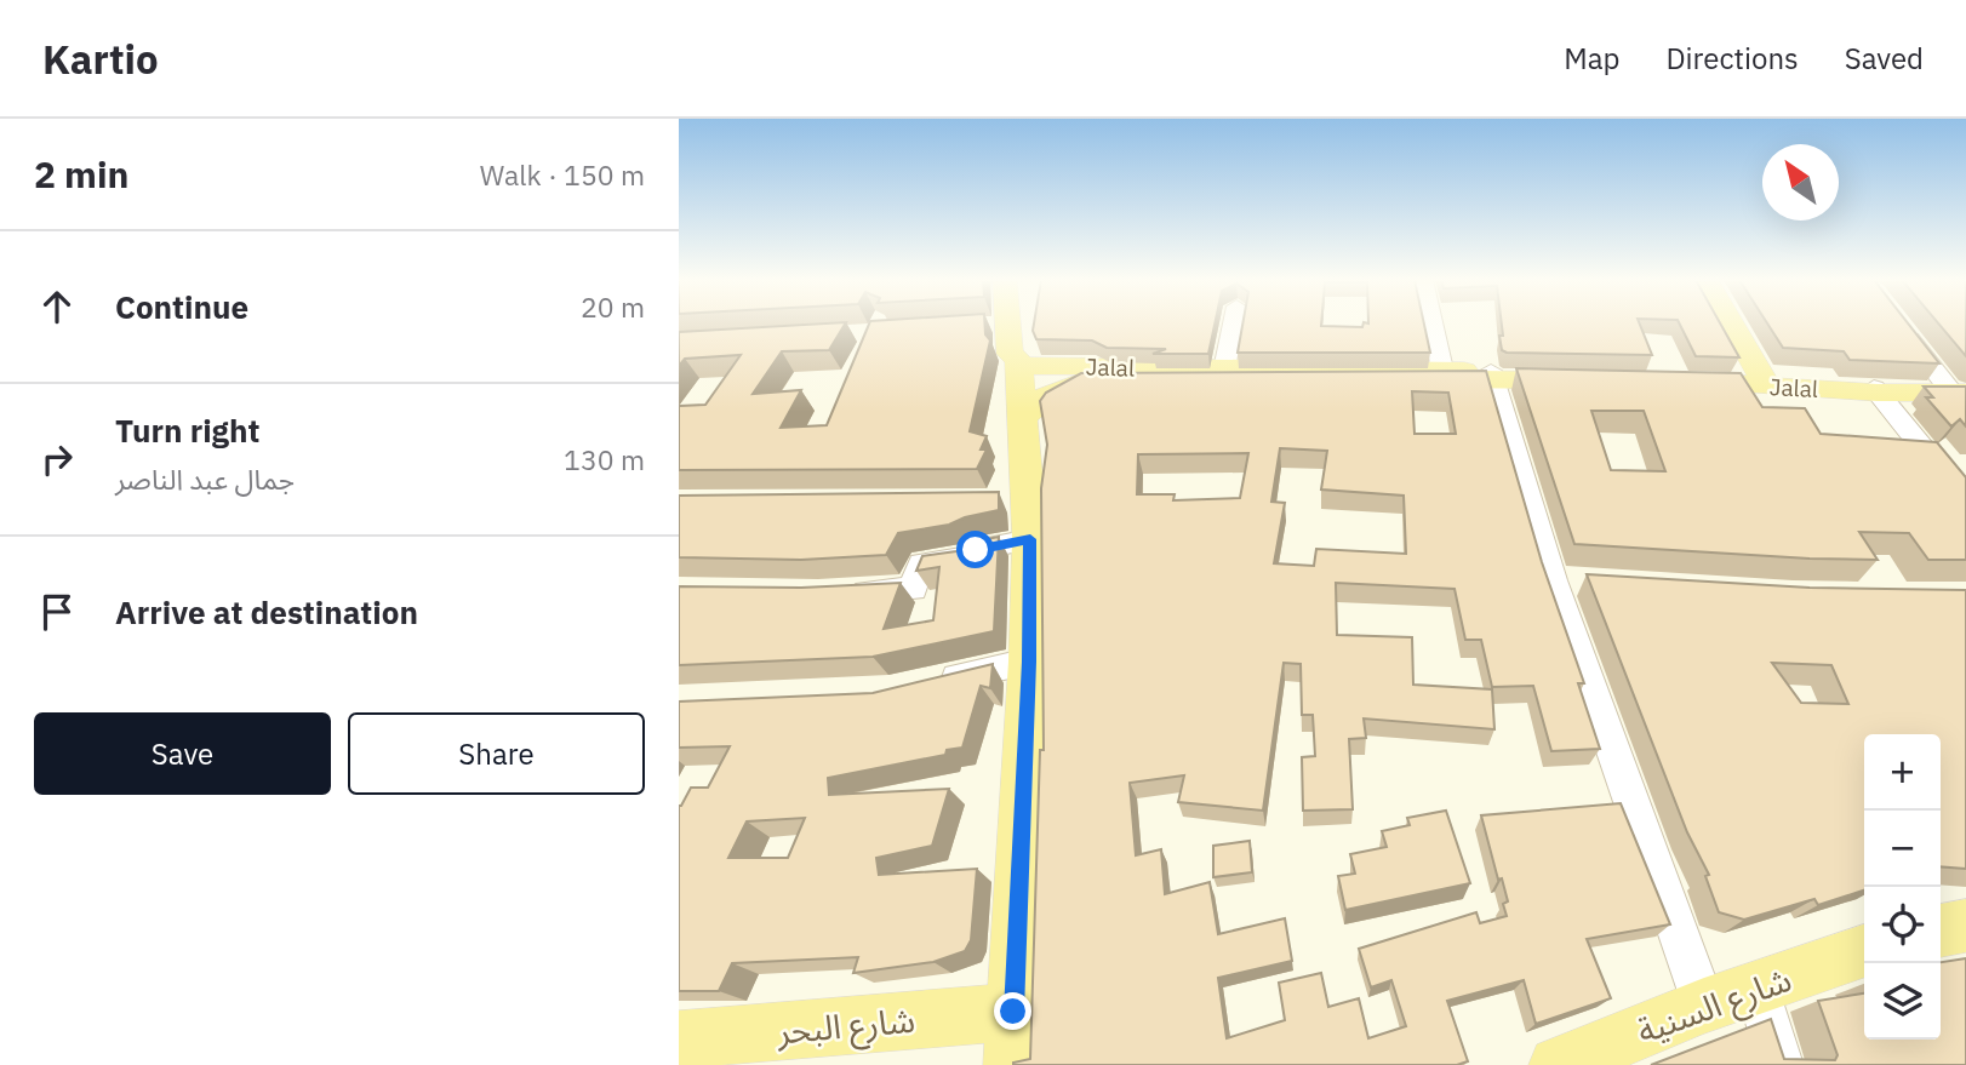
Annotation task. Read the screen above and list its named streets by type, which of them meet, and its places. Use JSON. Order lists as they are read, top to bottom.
{
  "streets": {
    "main road": ["Jalal", "شارع السنية", "شارع البحر"]
  },
  "north": "top left",
  "page": {
    "header": "Kartio",
    "nav": ["Map", "Directions", "Saved"],
    "heading": ["2 min", "Walk · 150 m"],
    "list": [
      ["Continue", "20 m"],
      ["Turn right", "جمال عبد الناصر", "130 m"],
      "Arrive at destination"
    ],
    "buttons": ["Save", "Share"],
    "map_buttons": ["+", "−"]
  }
}
